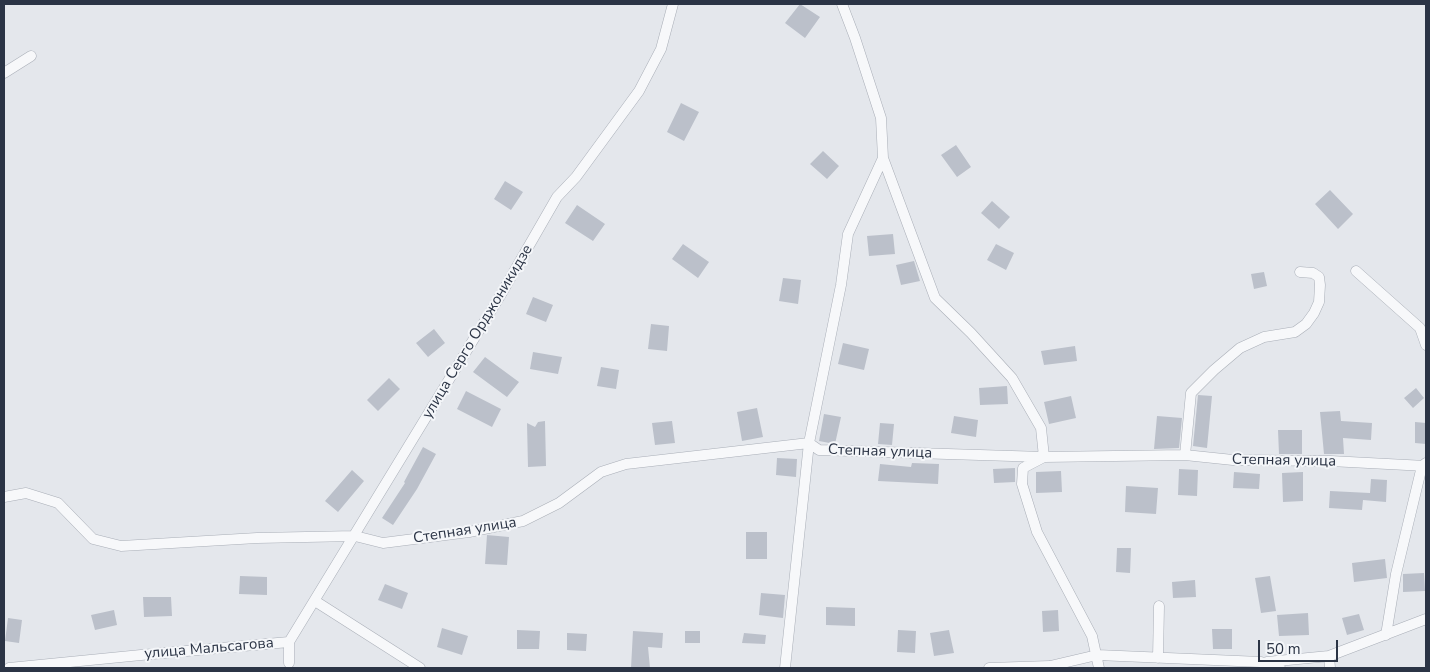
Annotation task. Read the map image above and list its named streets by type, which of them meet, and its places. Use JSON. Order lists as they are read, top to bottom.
{
  "streets": {
    "street": ["улица Серго Орджоникидзе", "Степная улица", "улица Мальсагова"]
  },
  "crossings": [
    ["улица Серго Орджоникидзе", "Степная улица"],
    ["улица Серго Орджоникидзе", "улица Мальсагова"]
  ],
  "scale_bar": "50 m"
}
